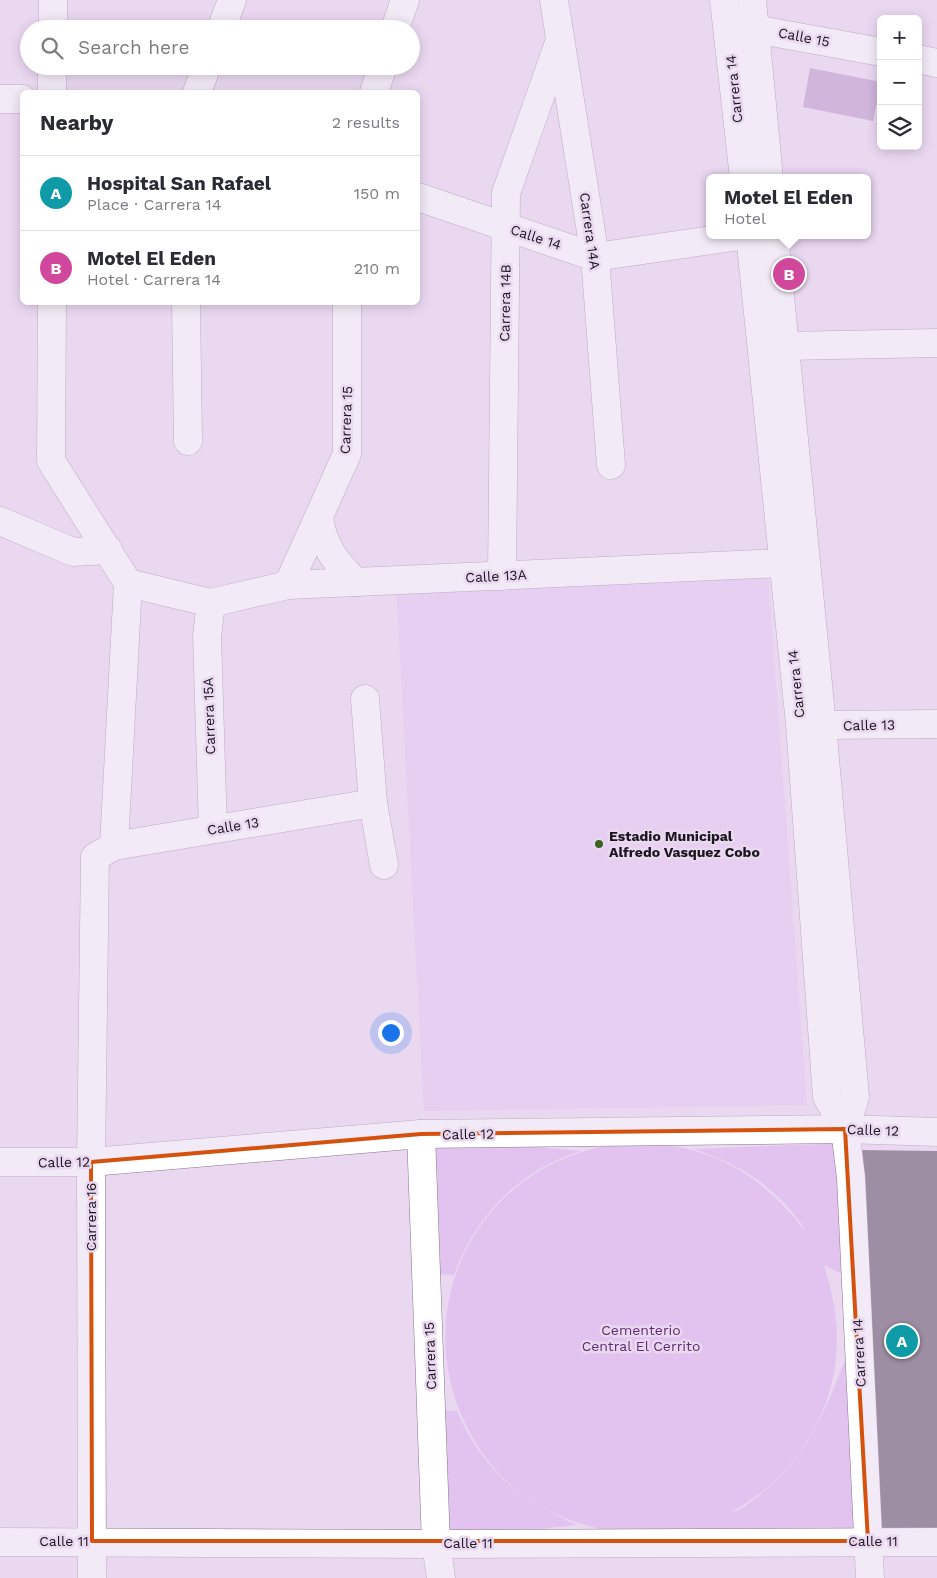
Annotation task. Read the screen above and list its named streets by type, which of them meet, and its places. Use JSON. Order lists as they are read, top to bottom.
{
  "streets": {
    "street": [
      "Calle 15",
      "Carrera 14",
      "Carrera 14A",
      "Calle 14",
      "Carrera 14B",
      "Carrera 15",
      "Calle 13A",
      "Carrera 15A",
      "Calle 13",
      "Calle 12",
      "Carrera 16",
      "Calle 11"
    ]
  },
  "crossings": [
    ["Calle 15", "Carrera 14"],
    ["Carrera 14", "Calle 13A"],
    ["Carrera 14", "Calle 13"],
    ["Carrera 14", "Calle 12"],
    ["Carrera 14", "Calle 11"],
    ["Carrera 14A", "Calle 14"],
    ["Carrera 14A", "Carrera 14B"],
    ["Calle 14", "Carrera 14B"],
    ["Carrera 14B", "Calle 13A"],
    ["Carrera 15", "Calle 13A"],
    ["Carrera 15", "Calle 12"],
    ["Carrera 15", "Calle 11"],
    ["Calle 13A", "Carrera 15A"],
    ["Carrera 15A", "Calle 13"],
    ["Calle 13", "Carrera 16"],
    ["Calle 12", "Carrera 16"],
    ["Carrera 16", "Calle 11"]
  ],
  "parks": ["Cementerio Central El Cerrito"],
  "places": ["Estadio Municipal Alfredo Vasquez Cobo"],
  "page": {
    "map_buttons": ["+", "−"],
    "search": "Search here",
    "heading": ["Nearby", "2 results"],
    "list": [
      {
        "mark": "A",
        "name": "Hospital San Rafael",
        "note": "Place · Carrera 14",
        "value": "150 m"
      },
      {
        "mark": "B",
        "name": "Motel El Eden",
        "note": "Hotel · Carrera 14",
        "value": "210 m"
      }
    ],
    "popup": ["Motel El Eden", "Hotel"],
    "pins": ["B", "A"]
  }
}
